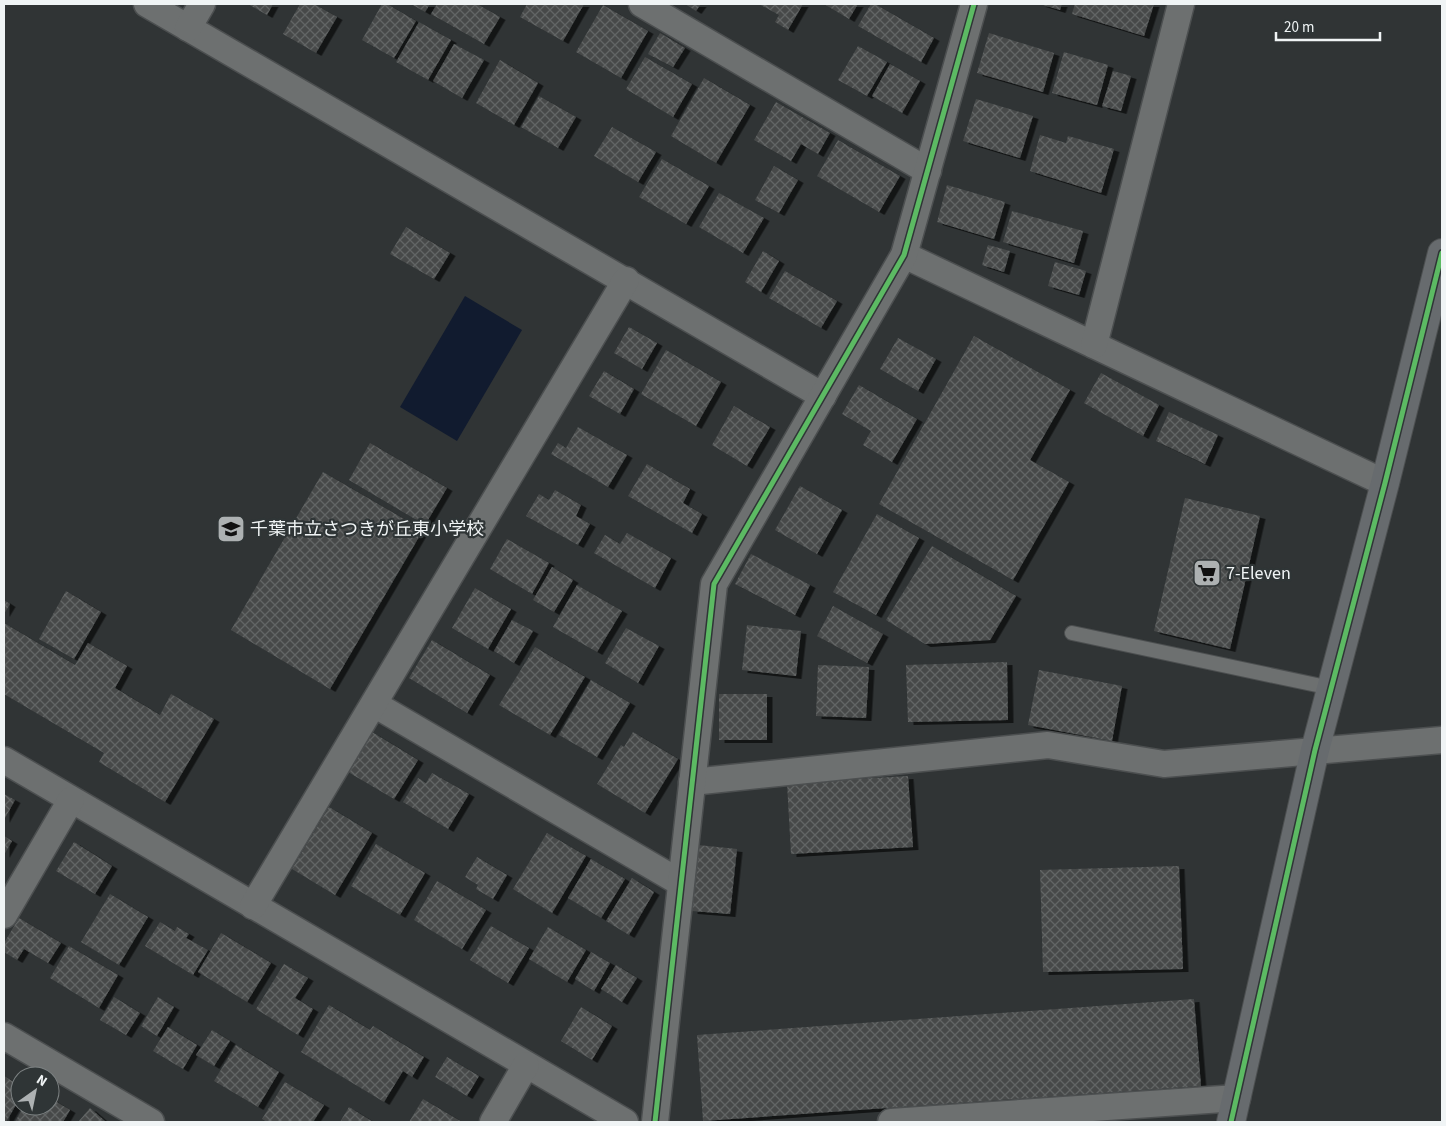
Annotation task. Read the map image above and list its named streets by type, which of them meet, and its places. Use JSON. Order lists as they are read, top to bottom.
{
  "places": {
    "school or university": ["千葉市立さつきが丘東小学校"],
    "supermarket": ["7-Eleven"]
  },
  "scale_bar": "20 m",
  "north": "top right"
}
